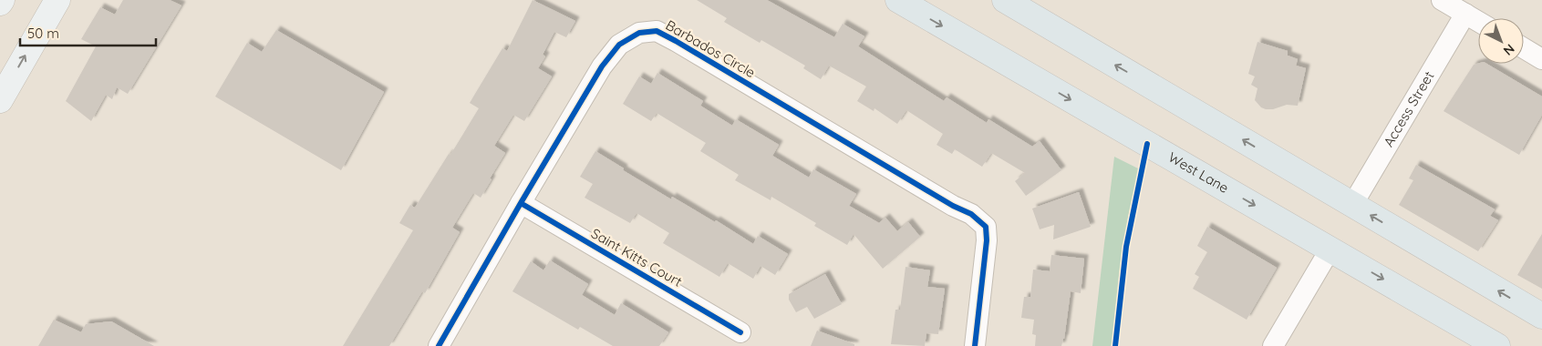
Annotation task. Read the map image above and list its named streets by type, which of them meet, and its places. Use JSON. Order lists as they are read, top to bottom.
{
  "streets": {
    "main road": ["West Lane"],
    "street": ["Barbados Circle", "Access Street", "Saint Kitts Court"]
  },
  "crossings": [
    ["Barbados Circle", "Saint Kitts Court"]
  ],
  "scale_bar": "50 m",
  "north": "bottom right"
}
